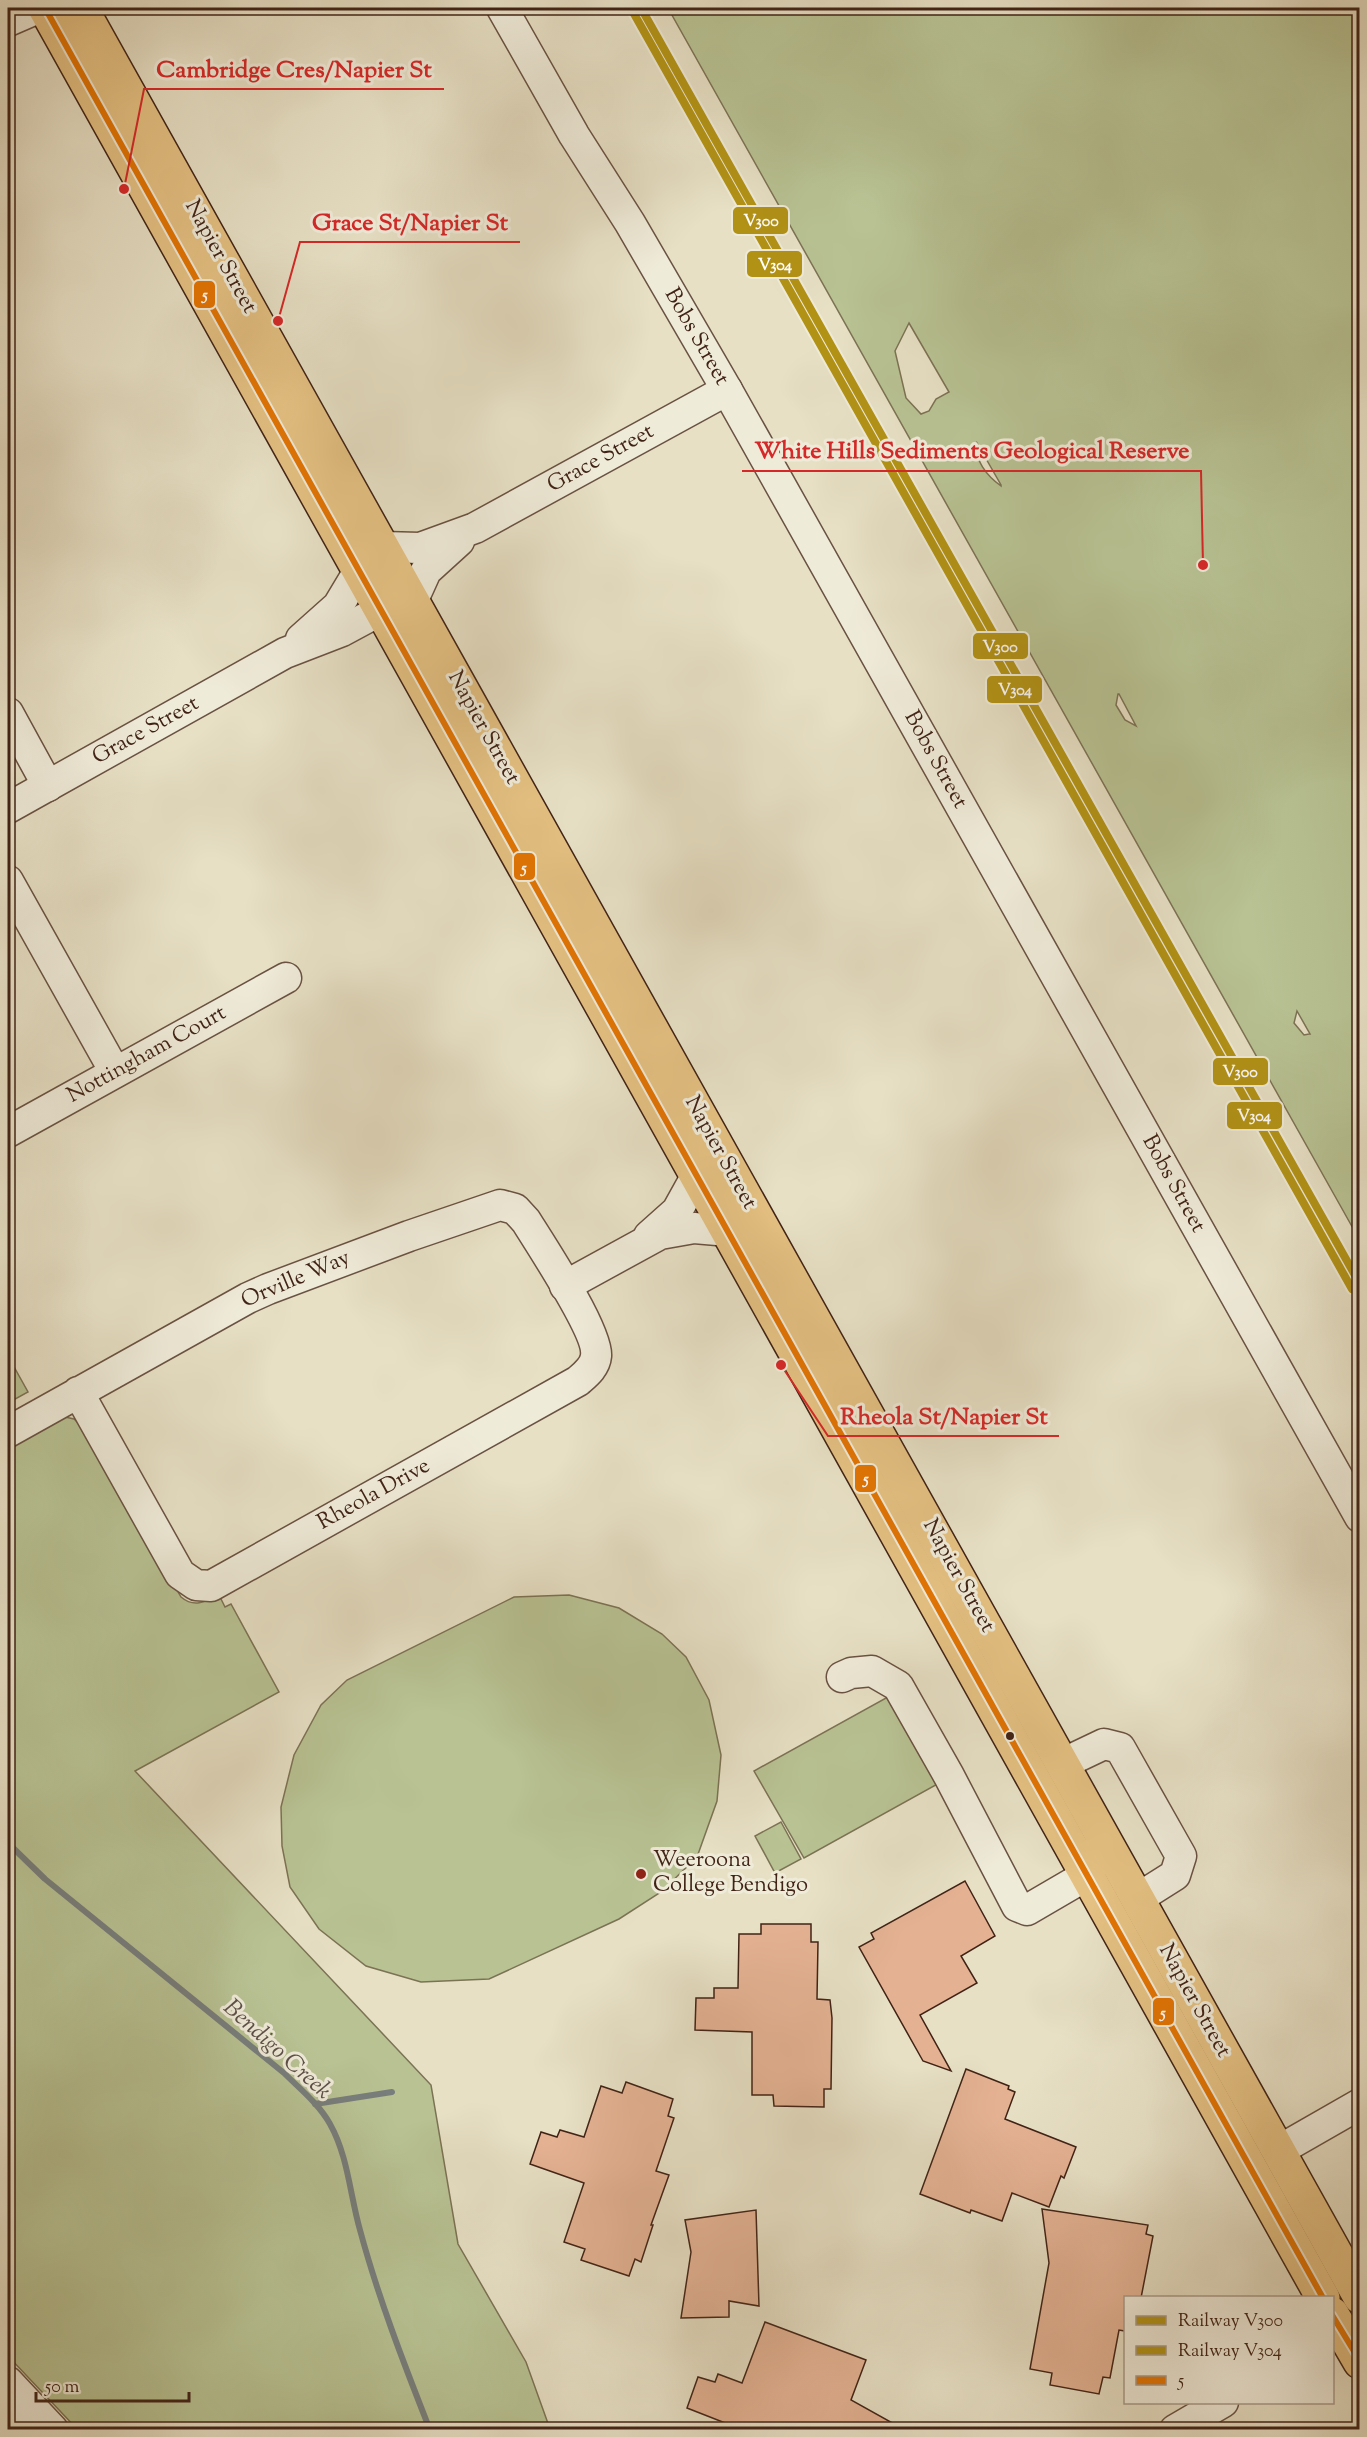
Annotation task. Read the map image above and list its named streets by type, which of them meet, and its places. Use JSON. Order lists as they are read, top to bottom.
{
  "streets": {
    "highway": ["Napier Street"],
    "street": [
      "Bobs Street",
      "Grace Street",
      "Nottingham Court",
      "Orville Way",
      "Rheola Drive"
    ]
  },
  "crossings": [
    ["Napier Street", "Grace Street"],
    ["Bobs Street", "Grace Street"],
    ["Orville Way", "Rheola Drive"]
  ],
  "water": ["Bendigo Creek"],
  "places": [
    "Cambridge Cres/Napier St",
    "Grace St/Napier St",
    "White Hills Sediments Geological Reserve",
    "Rheola St/Napier St",
    "Weeroona College Bendigo"
  ],
  "lines": ["rail line V300", "transit line 5", "rail line V304"],
  "legend": ["Railway V300", "Railway V304", "5"],
  "scale_bar": "50 m"
}
